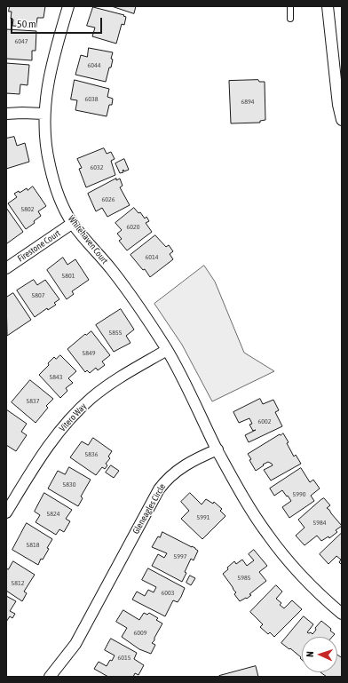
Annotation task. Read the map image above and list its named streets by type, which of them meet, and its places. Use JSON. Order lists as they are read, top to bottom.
{
  "streets": {
    "street": [
      "Whitehaven Court",
      "Firestone Court",
      "Vitero Way",
      "Gleneagles Circle"
    ]
  },
  "crossings": [
    ["Whitehaven Court", "Firestone Court"],
    ["Whitehaven Court", "Vitero Way"],
    ["Whitehaven Court", "Gleneagles Circle"]
  ],
  "house_numbers": [
    "6047",
    "6044",
    "6038",
    "6894",
    "6032",
    "6026",
    "5802",
    "6020",
    "6014",
    "5801",
    "5807",
    "5855",
    "5849",
    "5843",
    "5837",
    "6002",
    "5836",
    "5830",
    "5990",
    "5824",
    "5991",
    "5984",
    "5818",
    "5997",
    "5985",
    "5812",
    "6003",
    "6009",
    "6015"
  ],
  "scale_bar": "50 m",
  "north": "left"
}
